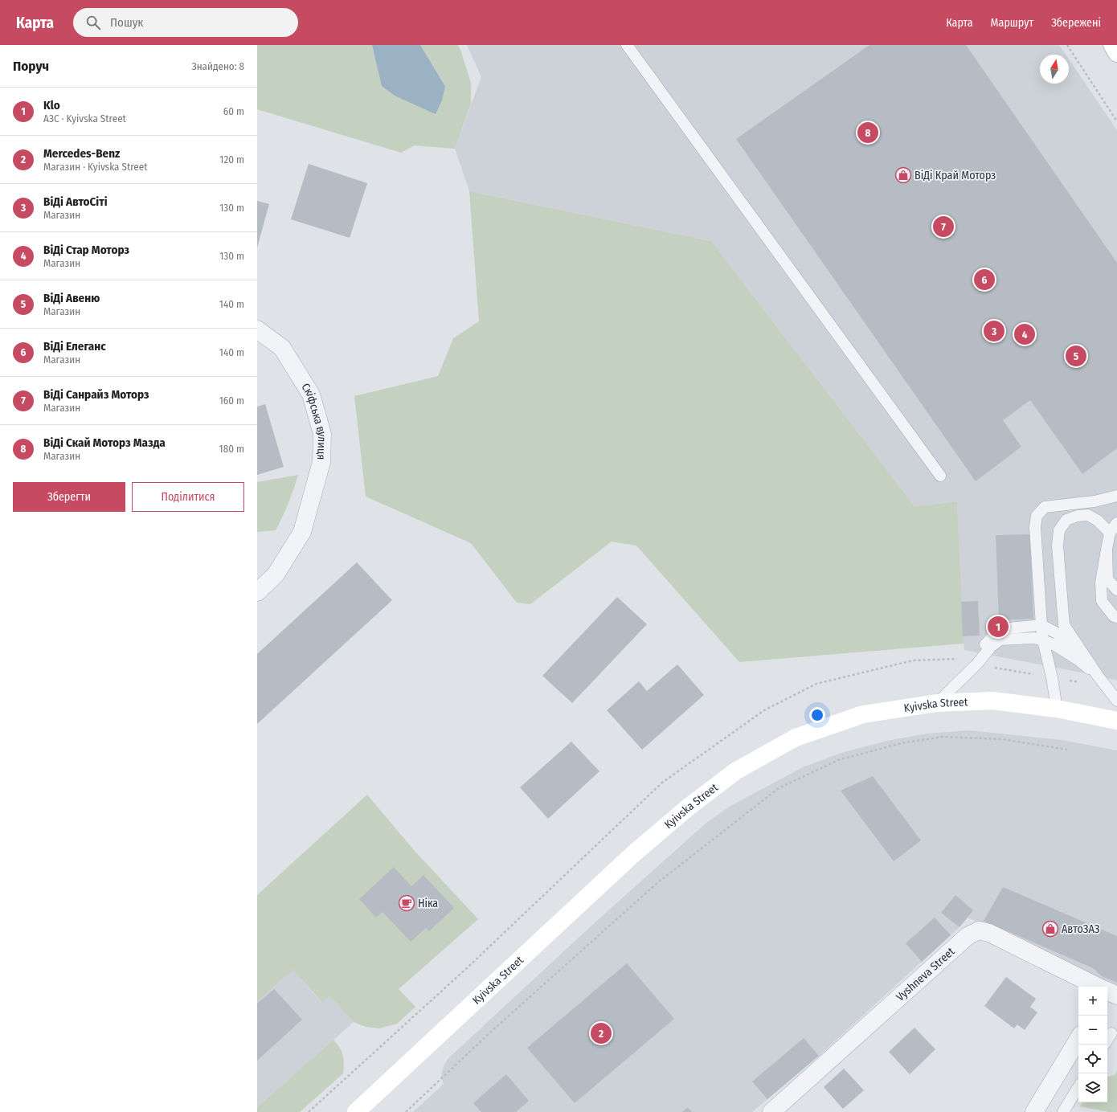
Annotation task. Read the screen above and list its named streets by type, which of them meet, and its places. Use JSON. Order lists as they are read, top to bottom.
{
  "streets": {
    "main road": ["Kyivska Street"],
    "street": ["Скіфська вулиця", "Vyshneva Street"]
  },
  "places": {
    "shop": ["ВіДі Край Моторз", "АвтоЗАЗ"],
    "cafe": ["Ніка"]
  },
  "north": "top",
  "page": {
    "header": "Карта",
    "search": "Пошук",
    "nav": ["Карта", "Маршрут", "Збережені"],
    "heading": ["Поруч", "Знайдено: 8"],
    "list": [
      {
        "mark": "1",
        "name": "Klo",
        "note": "АЗС · Kyivska Street",
        "value": "60 m"
      },
      {
        "mark": "2",
        "name": "Mercedes-Benz",
        "note": "Магазин · Kyivska Street",
        "value": "120 m"
      },
      {
        "mark": "3",
        "name": "ВіДі АвтоСіті",
        "note": "Магазин",
        "value": "130 m"
      },
      {
        "mark": "4",
        "name": "ВіДі Стар Моторз",
        "note": "Магазин",
        "value": "130 m"
      },
      {
        "mark": "5",
        "name": "ВіДі Авеню",
        "note": "Магазин",
        "value": "140 m"
      },
      {
        "mark": "6",
        "name": "ВіДі Елеганс",
        "note": "Магазин",
        "value": "140 m"
      },
      {
        "mark": "7",
        "name": "ВіДі Санрайз Моторз",
        "note": "Магазин",
        "value": "160 m"
      },
      {
        "mark": "8",
        "name": "ВіДі Скай Моторз Мазда",
        "note": "Магазин",
        "value": "180 m"
      }
    ],
    "pins": [
      "8",
      "7",
      "6",
      "3",
      "4",
      "5",
      "1",
      "2"
    ],
    "buttons": ["Зберегти", "Поділитися"],
    "map_buttons": ["+", "−"]
  }
}
